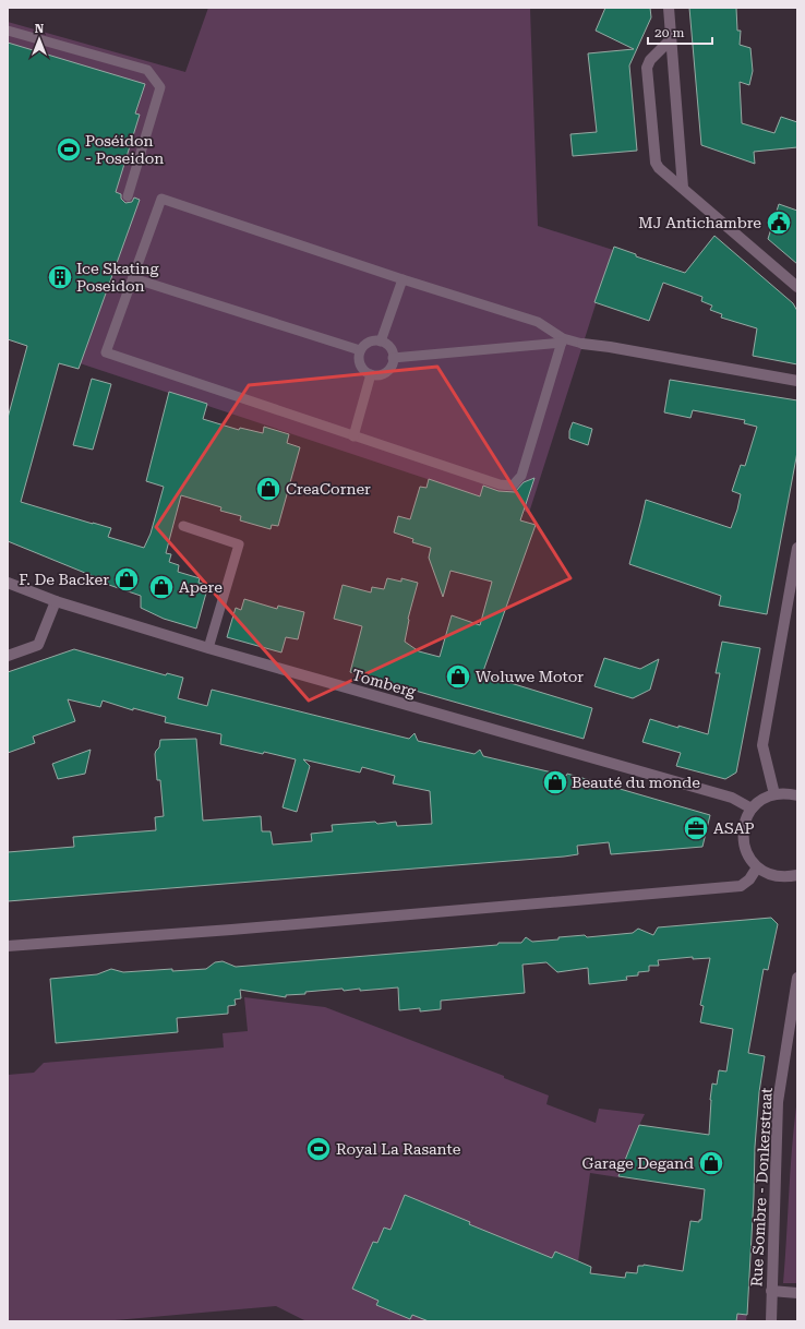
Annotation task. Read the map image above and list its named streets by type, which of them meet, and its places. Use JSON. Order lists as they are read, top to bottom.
{
  "streets": {
    "street": ["Tomberg", "Rue Sombre - Donkerstraat"]
  },
  "places": {
    "sports": ["Poséidon - Poseidon", "Royal La Rasante"],
    "public building": ["MJ Antichambre"],
    "building": ["Ice Skating Poseidon"],
    "shop": [
      "CreaCorner",
      "F. De Backer",
      "Apere",
      "Woluwe Motor",
      "Beauté du monde",
      "Garage Degand"
    ],
    "office": ["ASAP"]
  },
  "scale_bar": "20 m",
  "north": "top"
}
